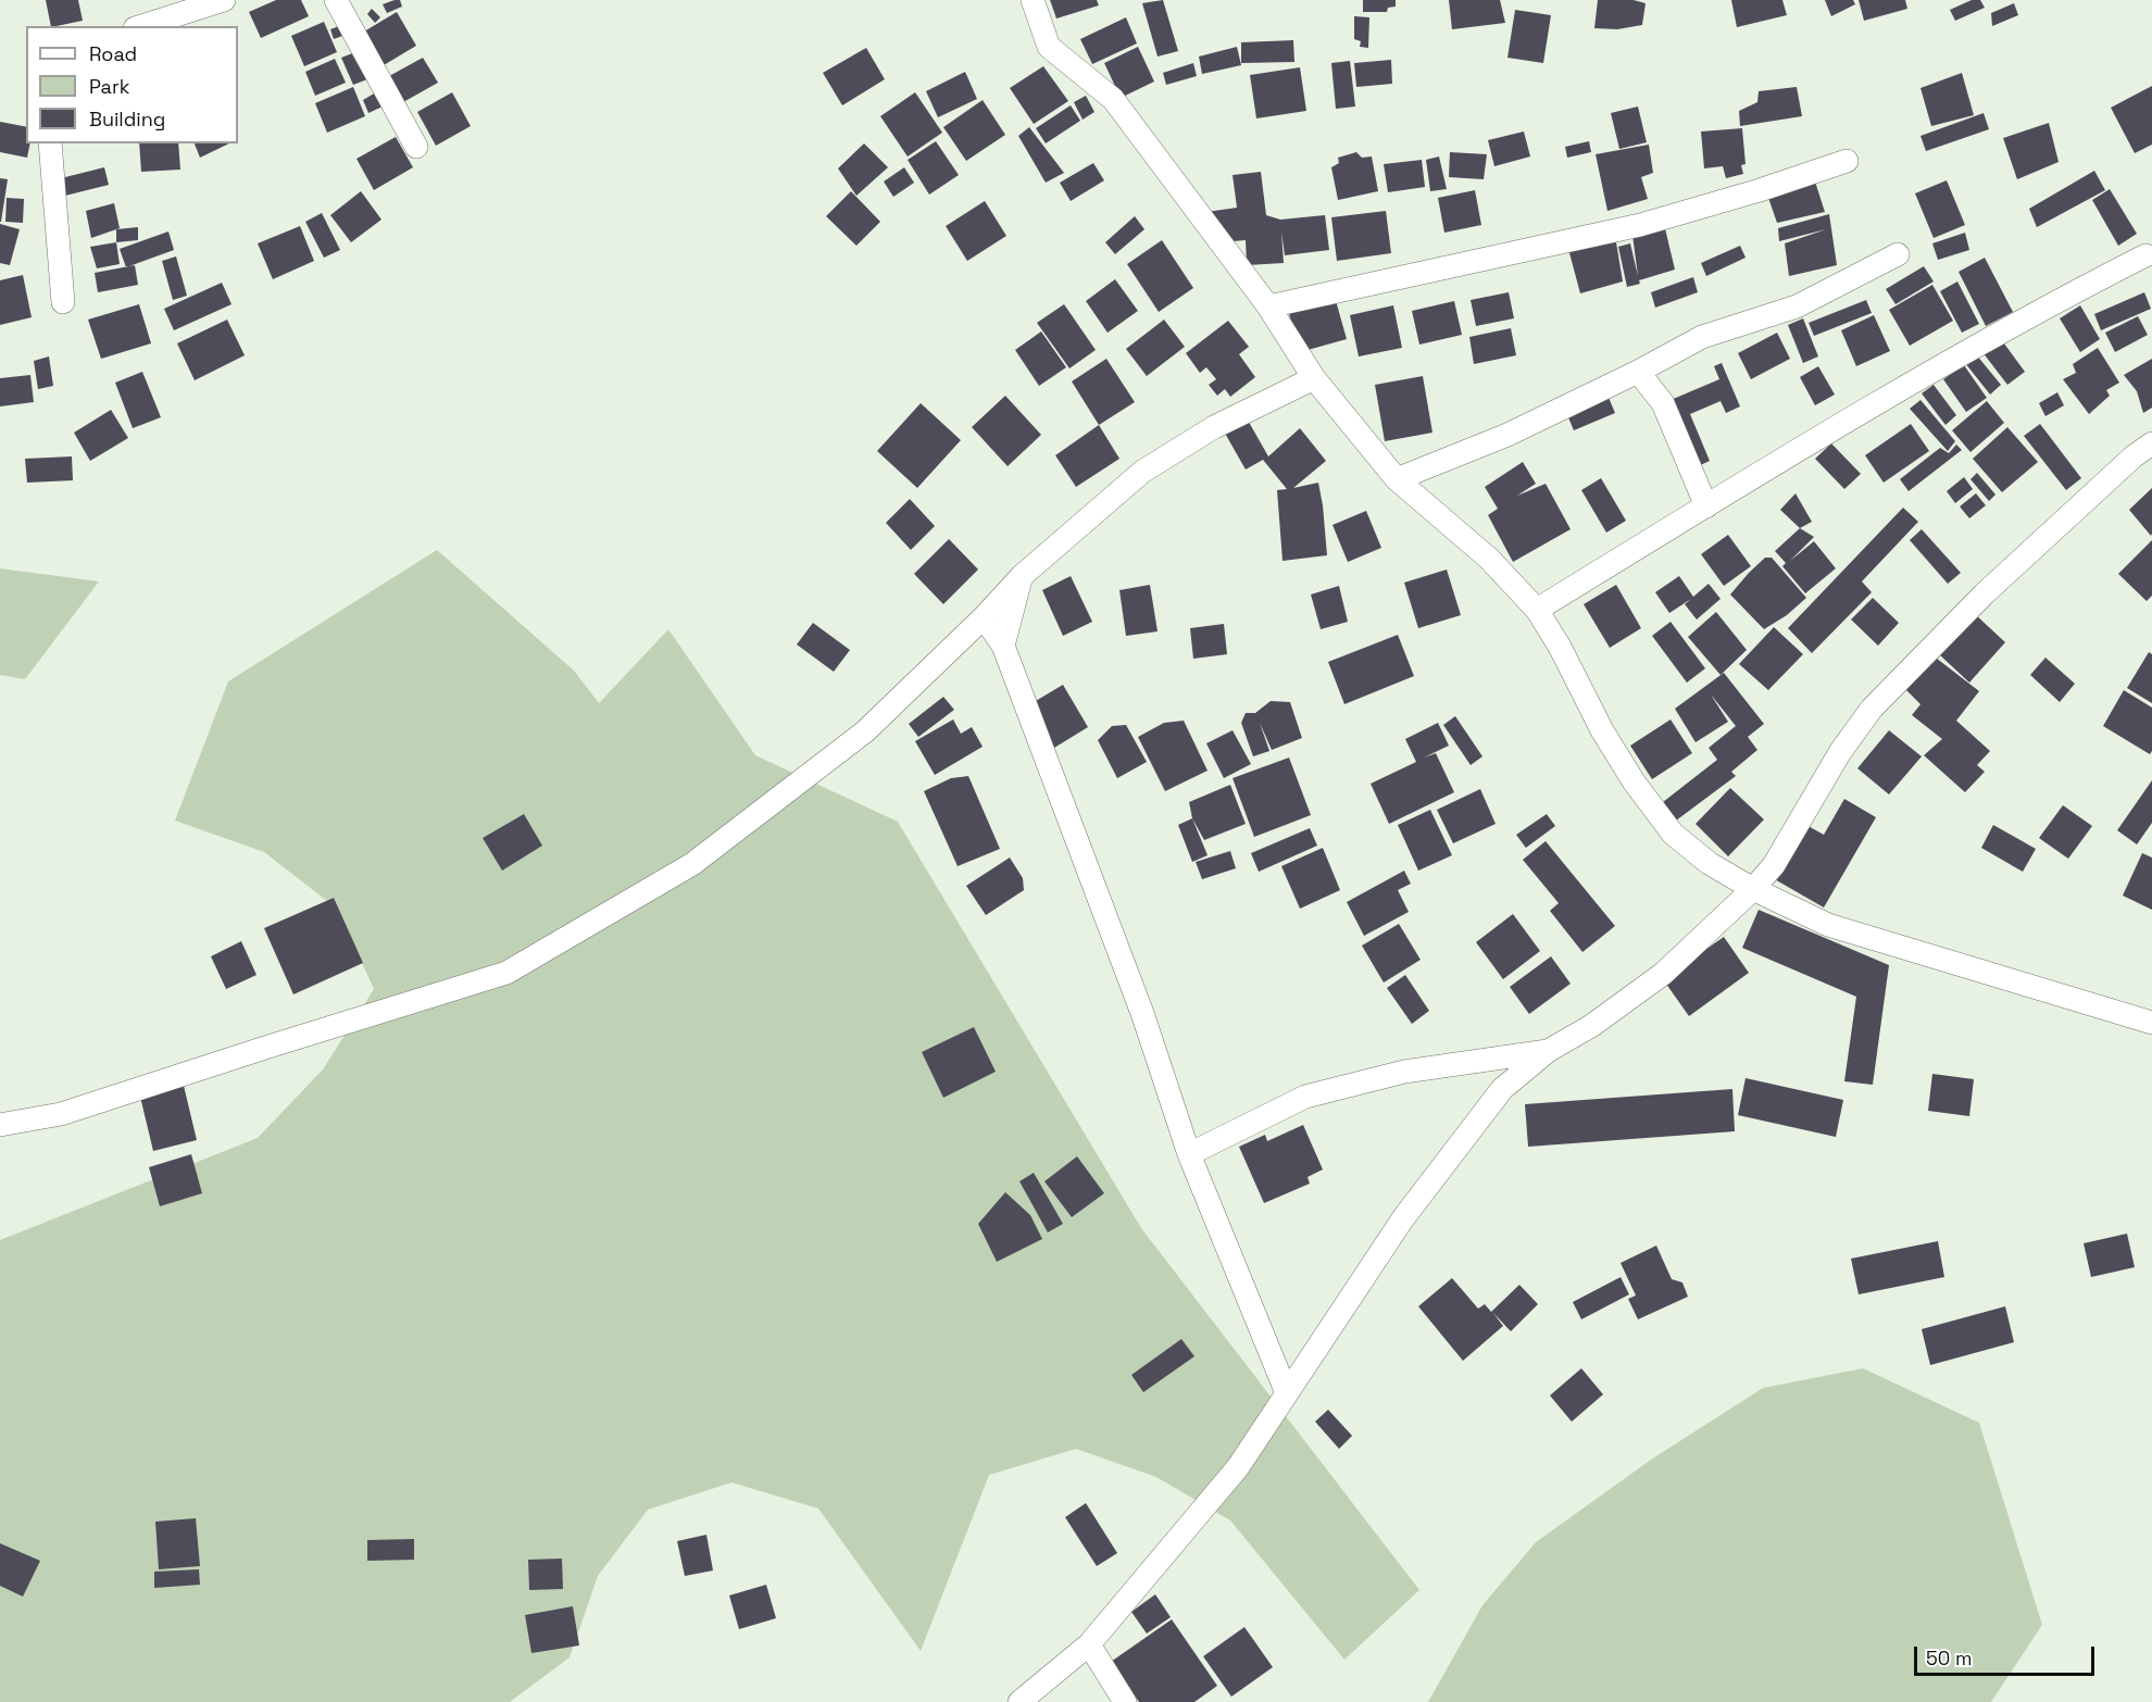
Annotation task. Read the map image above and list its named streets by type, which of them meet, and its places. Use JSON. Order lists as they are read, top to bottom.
{
  "legend": ["Road", "Park", "Building"],
  "scale_bar": "50 m"
}
